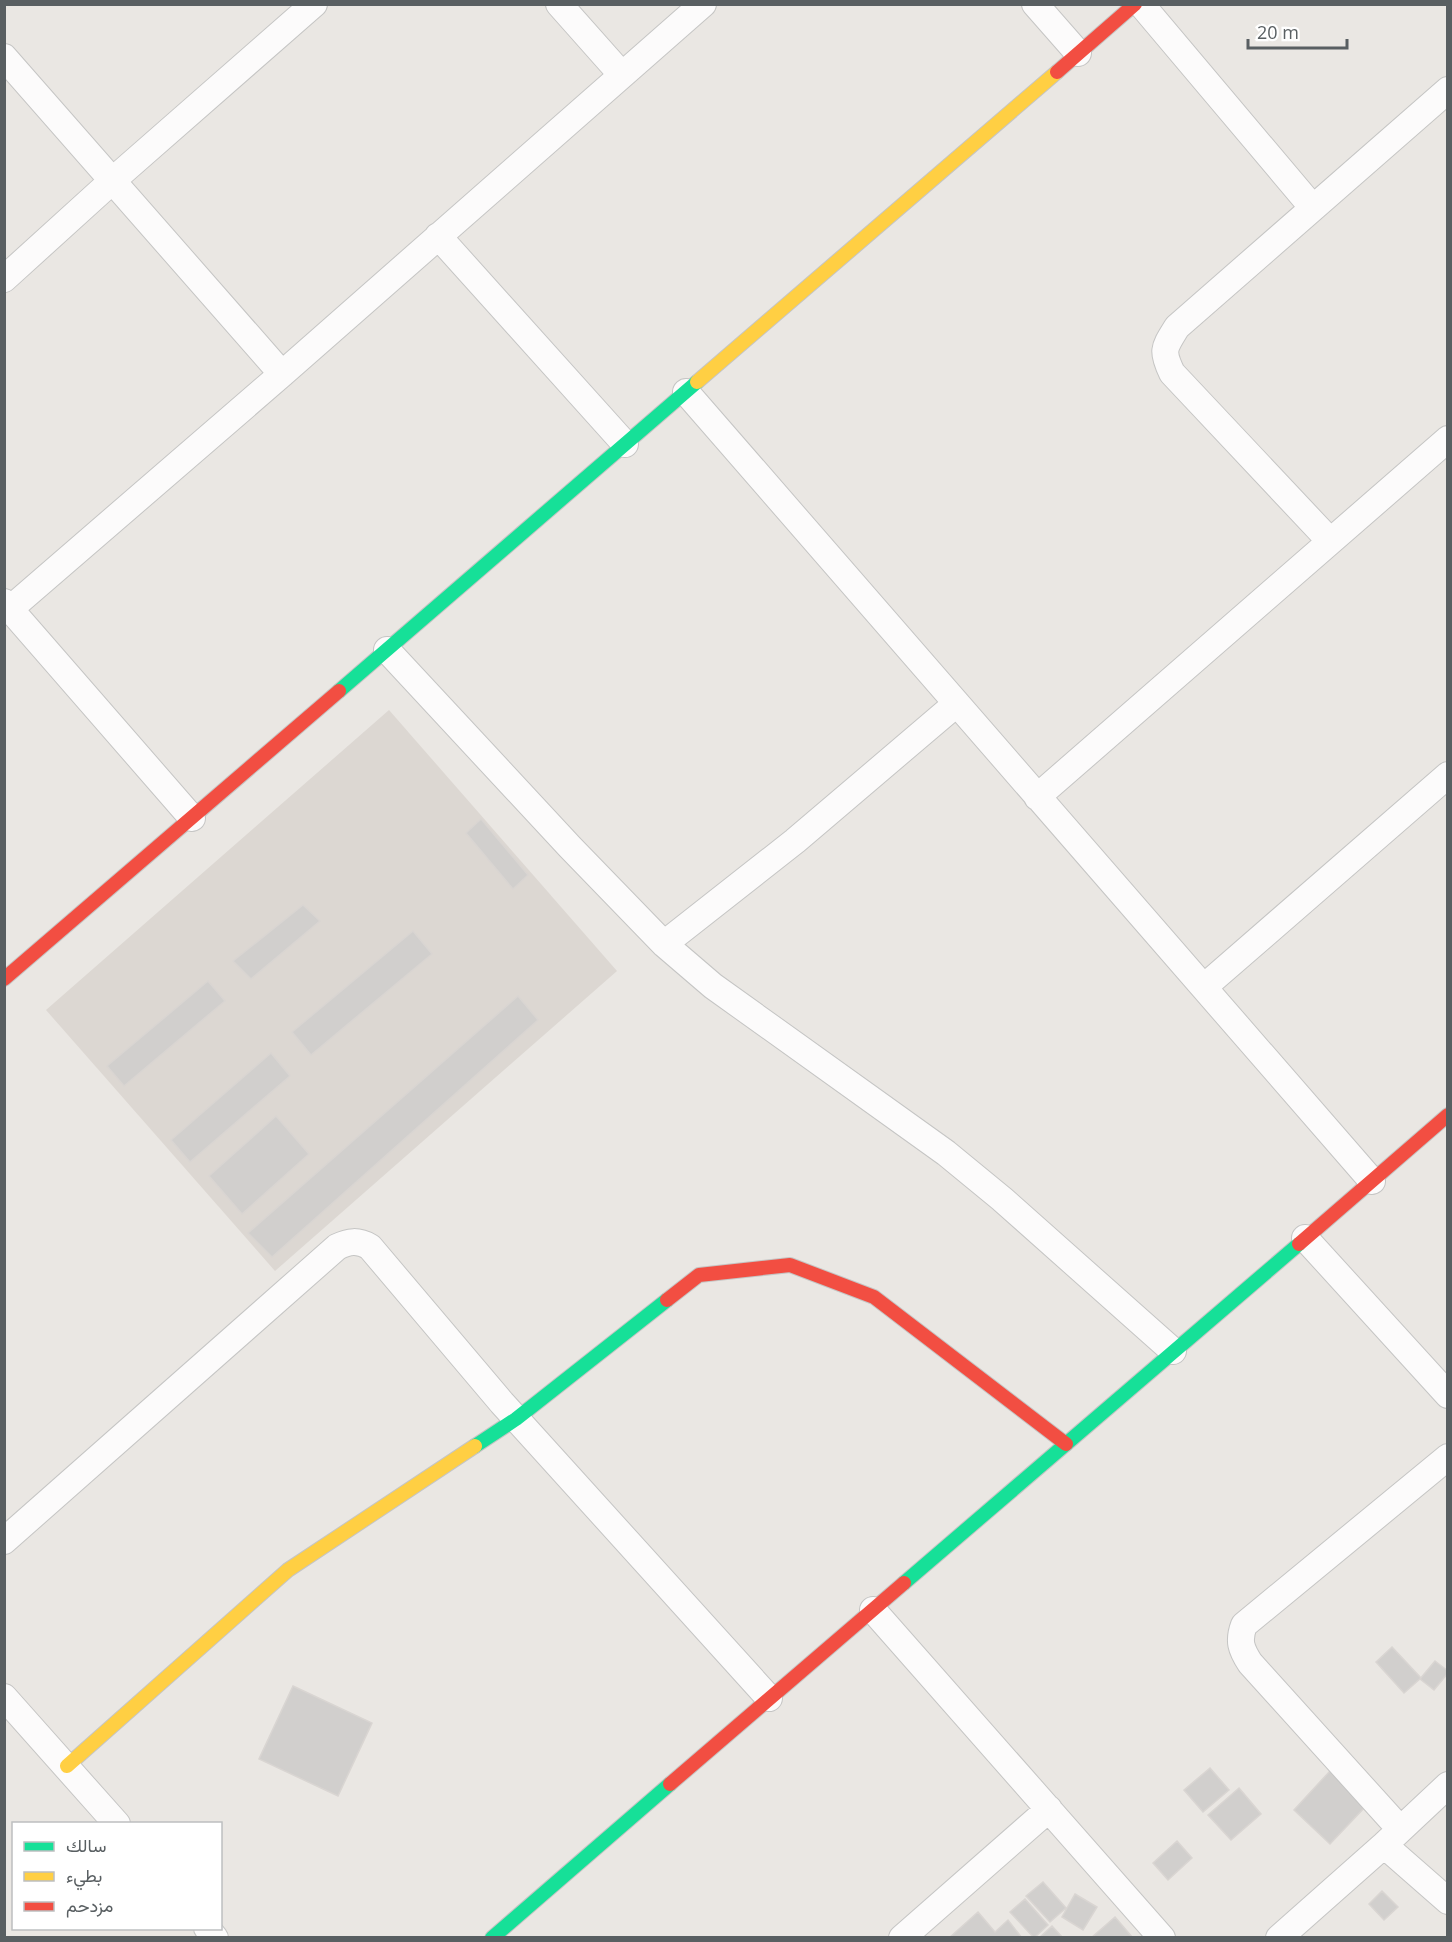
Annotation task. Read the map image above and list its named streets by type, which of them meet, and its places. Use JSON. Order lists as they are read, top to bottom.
{
  "legend": ["سالك", "بطيء", "مزدحم"],
  "scale_bar": "20 m"
}
